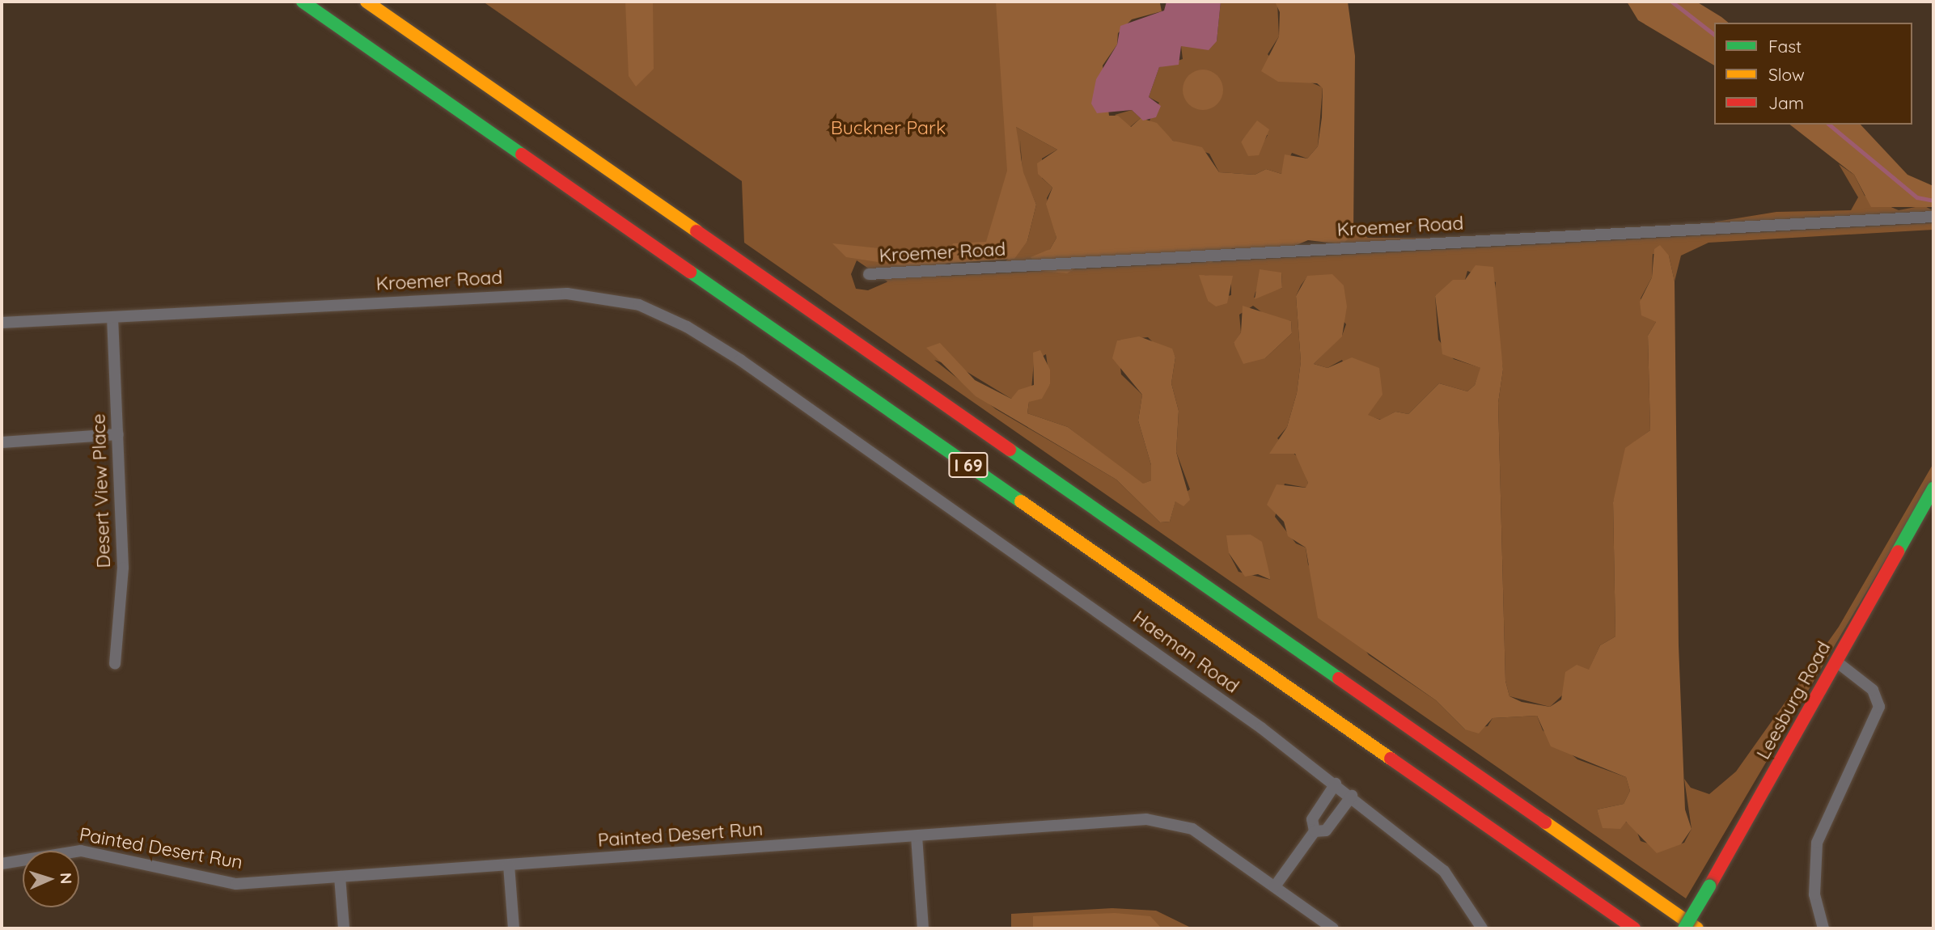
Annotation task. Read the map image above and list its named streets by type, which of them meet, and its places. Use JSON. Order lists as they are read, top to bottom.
{
  "streets": {
    "main road": ["I 69", "Leesburg Road"],
    "street": [
      "Kroemer Road",
      "Desert View Place",
      "Haeman Road",
      "Painted Desert Run"
    ]
  },
  "crossings": [
    ["Kroemer Road", "Desert View Place"],
    ["Kroemer Road", "Haeman Road"]
  ],
  "parks": ["Buckner Park"],
  "legend": ["Fast", "Slow", "Jam"],
  "north": "right"
}
